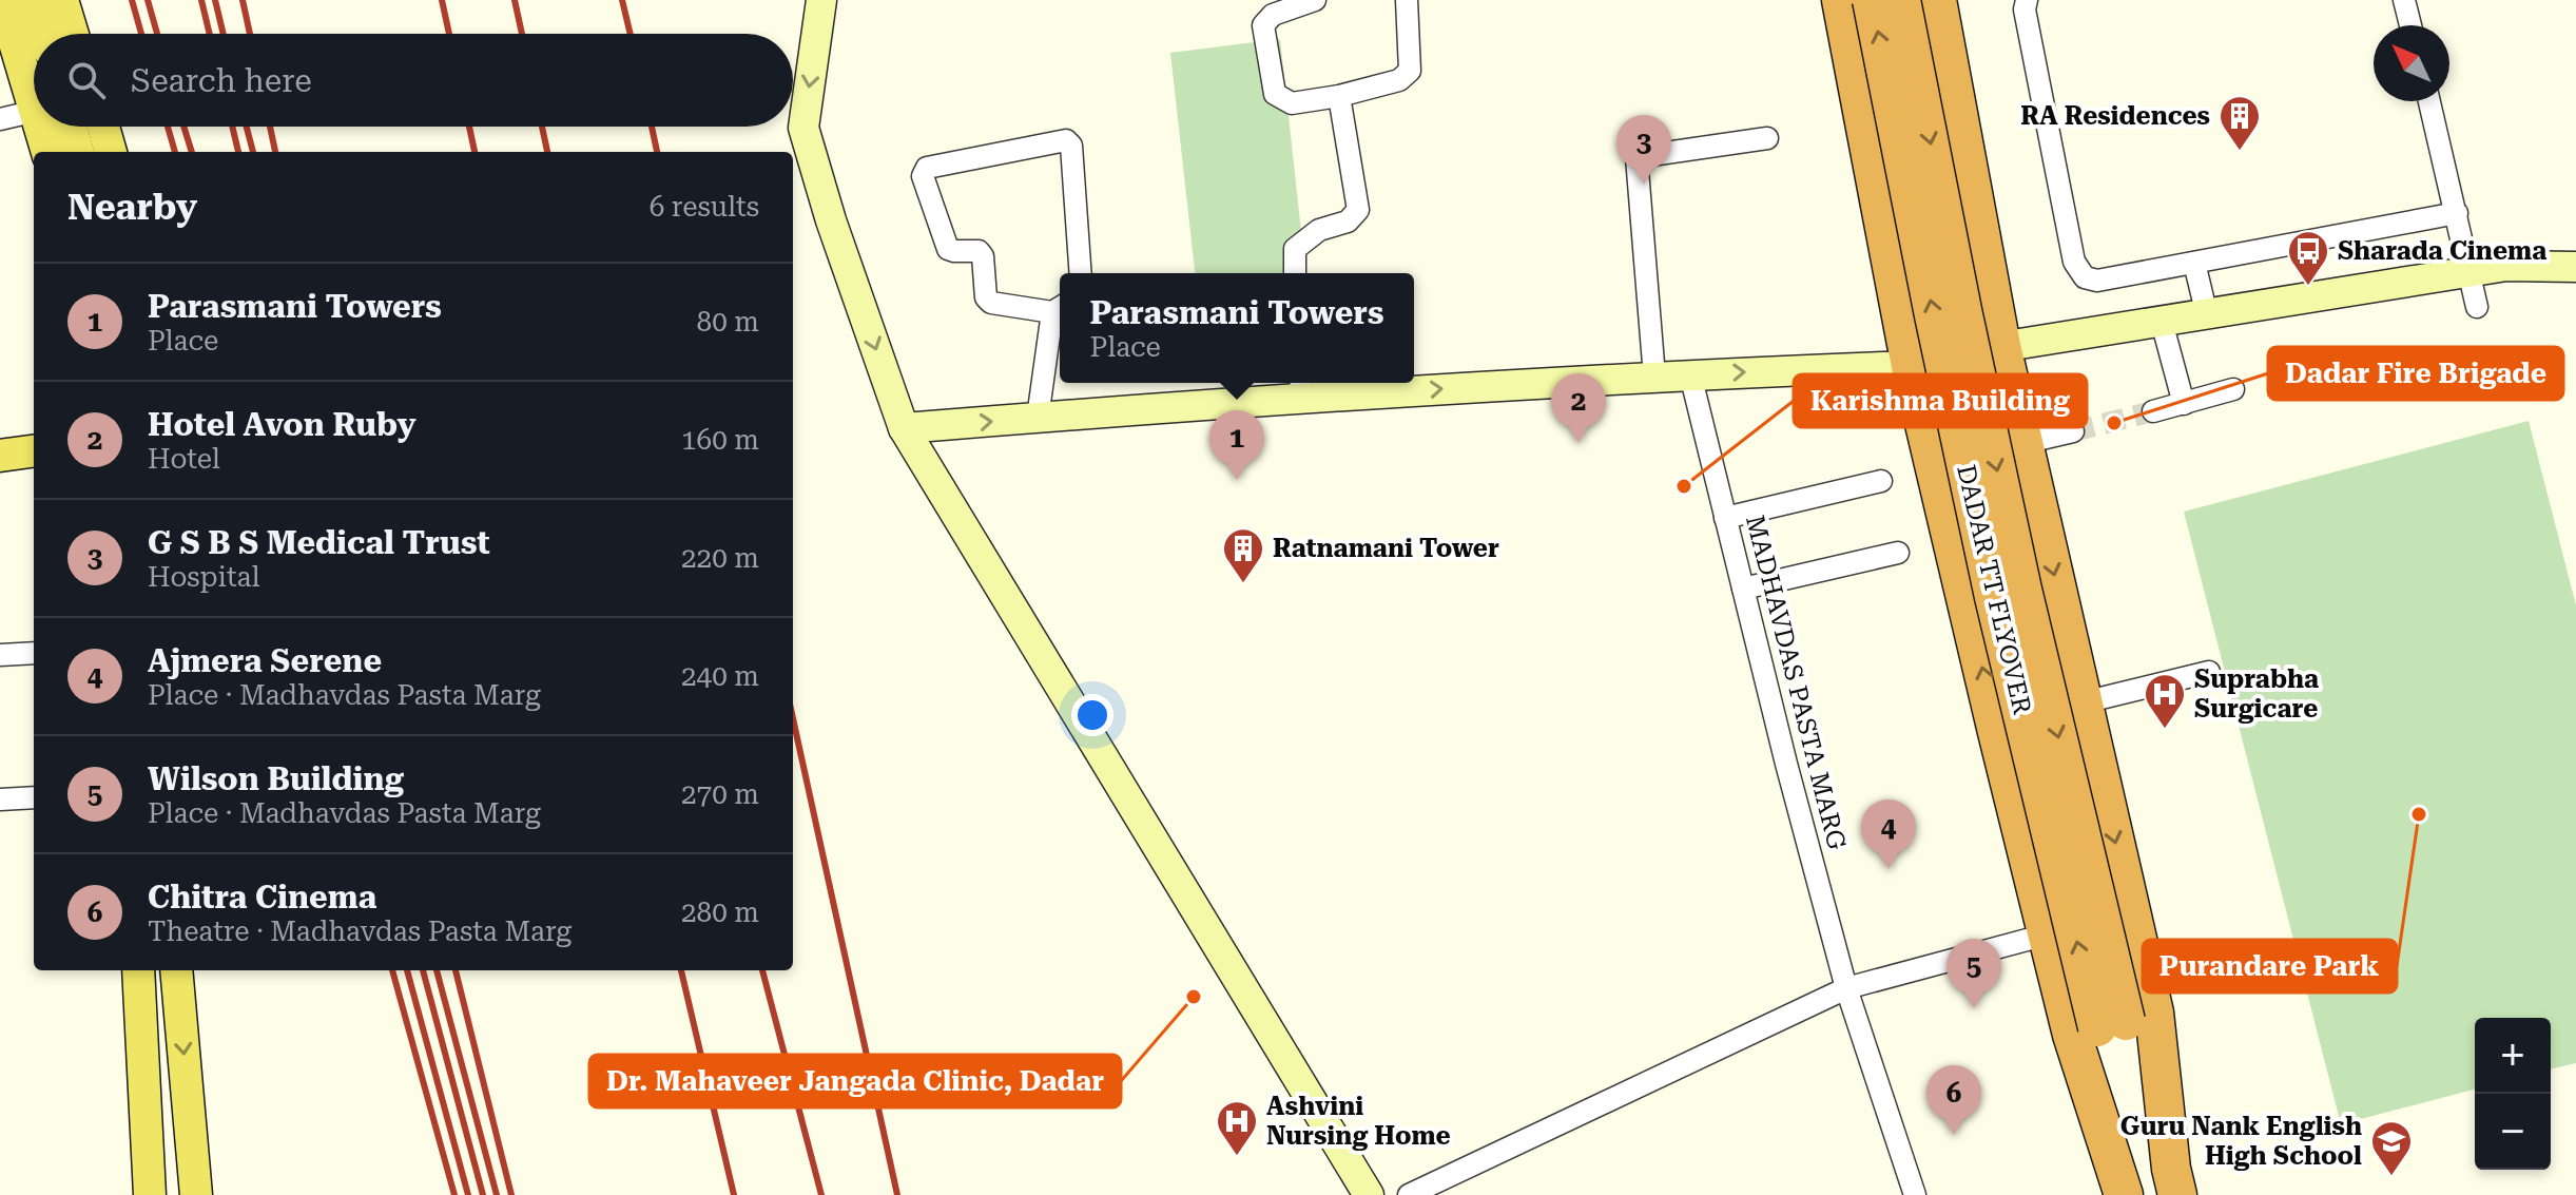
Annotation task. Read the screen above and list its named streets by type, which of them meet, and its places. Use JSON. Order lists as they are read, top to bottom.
{
  "streets": {
    "highway": ["DADAR TT FLYOVER"],
    "street": ["MADHAVDAS PASTA MARG"]
  },
  "places": {
    "building": ["RA Residences", "Ratnamani Tower"],
    "bus stop": ["Sharada Cinema"],
    "other": [
      "Dadar Fire Brigade",
      "Karishma Building",
      "Purandare Park",
      "Dr. Mahaveer Jangada Clinic, Dadar"
    ],
    "hospital": ["Suprabha Surgicare", "Ashvini Nursing Home"],
    "school or university": ["Guru Nank English High School"]
  },
  "north": "top left",
  "page": {
    "search": "Search here",
    "pins": [
      "3",
      "2",
      "1",
      "4",
      "5",
      "6"
    ],
    "heading": ["Nearby", "6 results"],
    "list": [
      {
        "mark": "1",
        "name": "Parasmani Towers",
        "note": "Place",
        "value": "80 m"
      },
      {
        "mark": "2",
        "name": "Hotel Avon Ruby",
        "note": "Hotel",
        "value": "160 m"
      },
      {
        "mark": "3",
        "name": "G S B S Medical Trust",
        "note": "Hospital",
        "value": "220 m"
      },
      {
        "mark": "4",
        "name": "Ajmera Serene",
        "note": "Place · Madhavdas Pasta Marg",
        "value": "240 m"
      },
      {
        "mark": "5",
        "name": "Wilson Building",
        "note": "Place · Madhavdas Pasta Marg",
        "value": "270 m"
      },
      {
        "mark": "6",
        "name": "Chitra Cinema",
        "note": "Theatre · Madhavdas Pasta Marg",
        "value": "280 m"
      }
    ],
    "popup": ["Parasmani Towers", "Place"],
    "map_buttons": ["+", "−"]
  }
}
